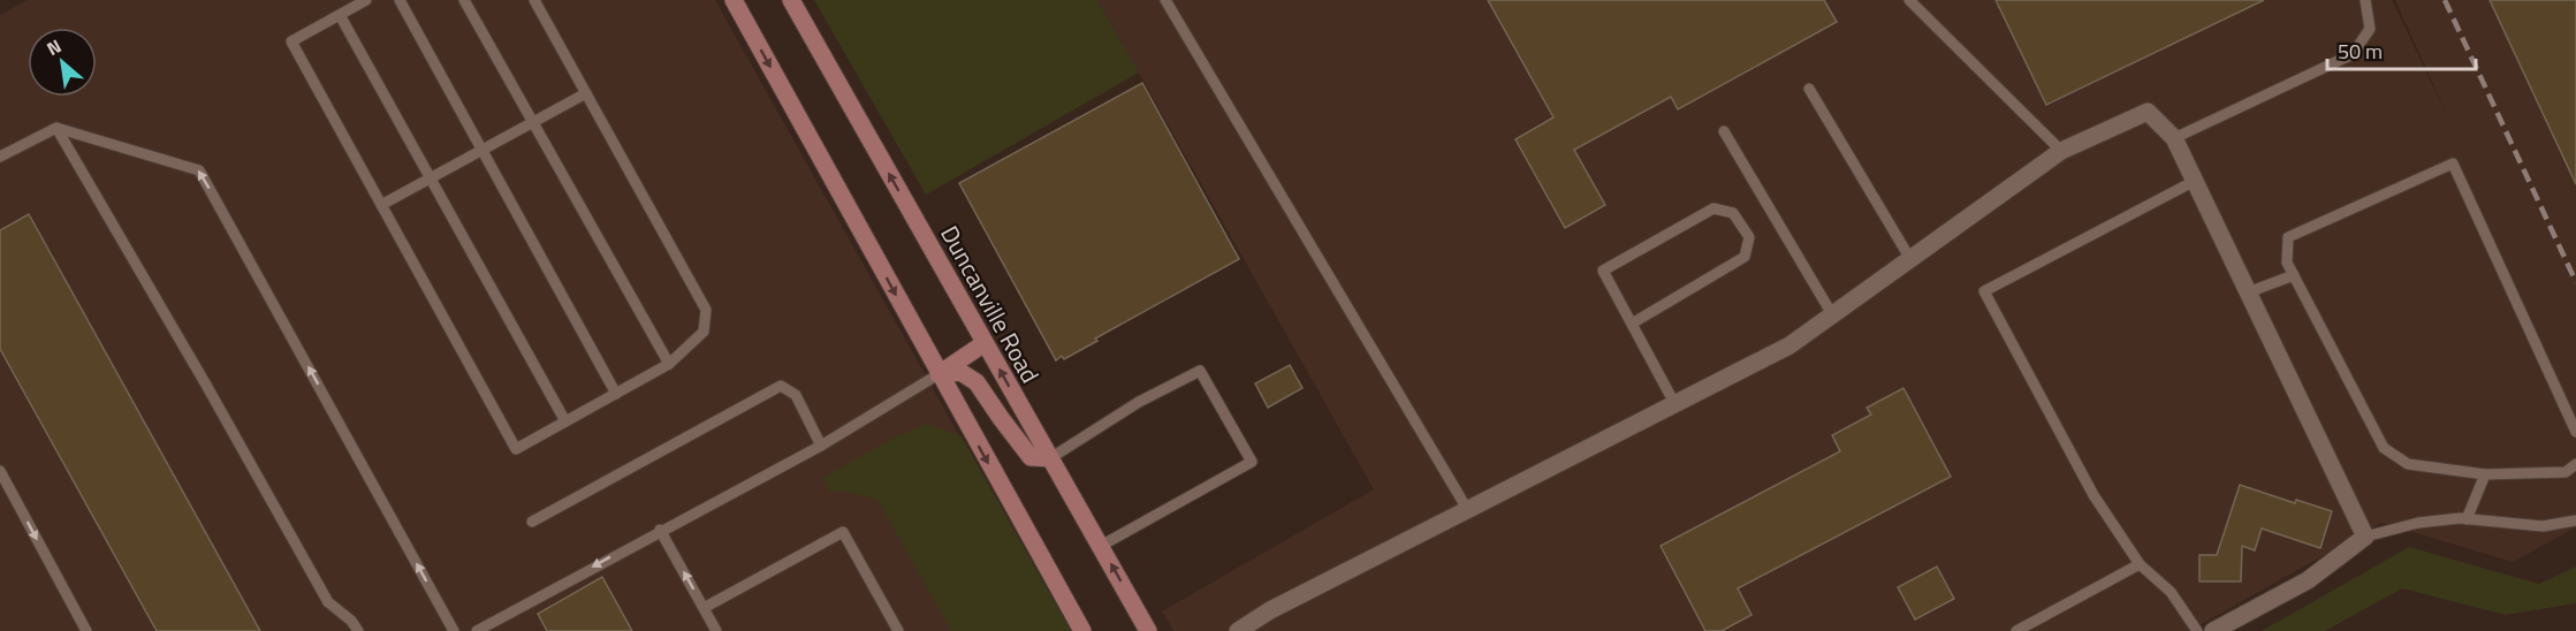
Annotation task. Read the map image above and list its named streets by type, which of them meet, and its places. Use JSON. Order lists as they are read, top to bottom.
{
  "streets": {
    "main road": ["Duncanville Road"]
  },
  "scale_bar": "50 m",
  "north": "top left"
}
